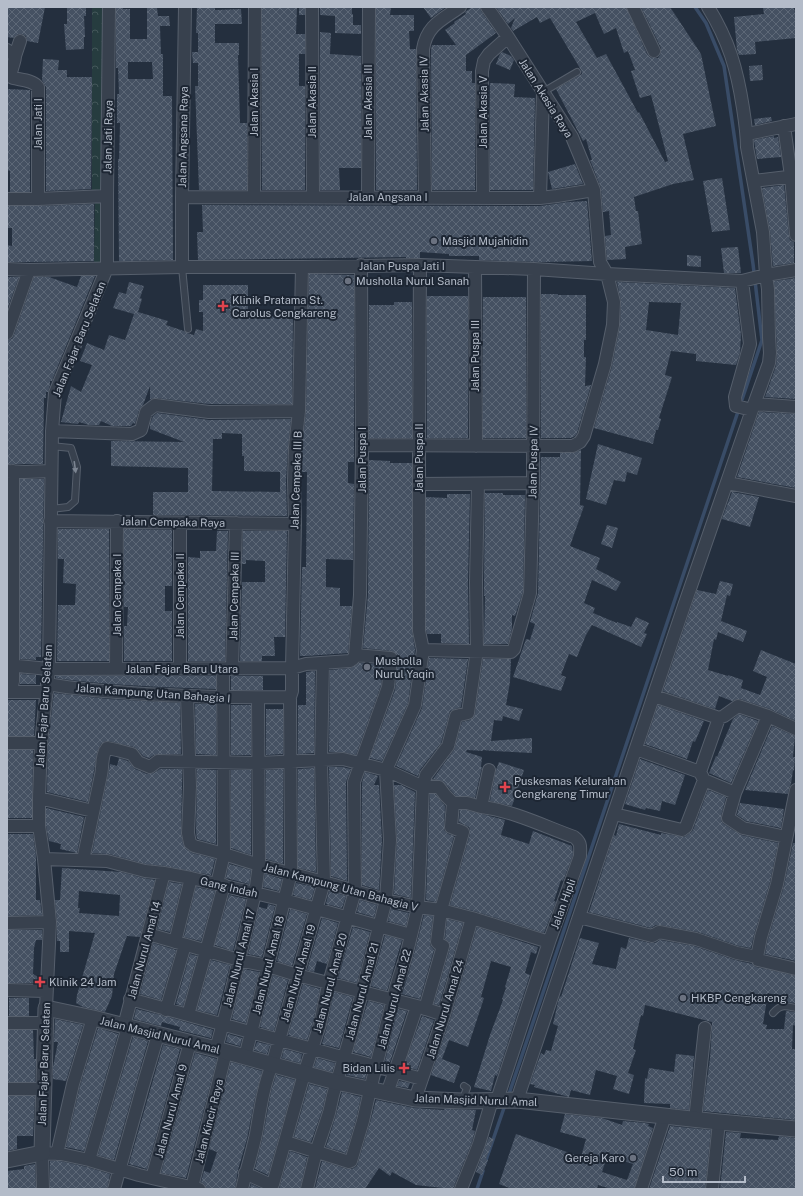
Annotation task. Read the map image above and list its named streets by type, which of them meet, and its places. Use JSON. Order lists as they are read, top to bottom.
{
  "streets": {
    "street": [
      "Jalan Akasia IV",
      "Jalan Akasia Raya",
      "Jalan Akasia I",
      "Jalan Akasia II",
      "Jalan Akasia III",
      "Jalan Akasia V",
      "Jalan Jati I",
      "Jalan Jati Raya",
      "Jalan Angsana Raya",
      "Jalan Angsana I",
      "Jalan Puspa Jati I",
      "Jalan Fajar Baru Selatan",
      "Jalan Puspa III",
      "Jalan Puspa II",
      "Jalan Puspa I",
      "Jalan Puspa IV",
      "Jalan Cempaka III B",
      "Jalan Cempaka Raya",
      "Jalan Cempaka I",
      "Jalan Cempaka II",
      "Jalan Cempaka III",
      "Jalan Fajar Baru Utara",
      "Jalan Kampung Utan Bahagia I",
      "Gang Indah",
      "Jalan Kampung Utan Bahagia V",
      "Jalan Hipli",
      "Jalan Nurul Amal 14",
      "Jalan Nurul Amal 17",
      "Jalan Nurul Amal 18",
      "Jalan Nurul Amal 19",
      "Jalan Nurul Amal 20",
      "Jalan Nurul Amal 21",
      "Jalan Nurul Amal 22",
      "Jalan Nurul Amal 24",
      "Jalan Masjid Nurul Amal",
      "Jalan Nurul Amal 9",
      "Jalan Kincir Raya"
    ]
  },
  "crossings": [
    ["Jalan Akasia IV", "Jalan Angsana I"],
    ["Jalan Akasia Raya", "Jalan Akasia V"],
    ["Jalan Akasia Raya", "Jalan Angsana I"],
    ["Jalan Akasia Raya", "Jalan Puspa Jati I"],
    ["Jalan Akasia Raya", "Jalan Puspa IV"],
    ["Jalan Akasia I", "Jalan Angsana I"],
    ["Jalan Akasia II", "Jalan Angsana I"],
    ["Jalan Akasia III", "Jalan Angsana I"],
    ["Jalan Akasia V", "Jalan Angsana I"],
    ["Jalan Jati Raya", "Jalan Puspa Jati I"],
    ["Jalan Jati Raya", "Jalan Fajar Baru Selatan"],
    ["Jalan Angsana Raya", "Jalan Angsana I"],
    ["Jalan Angsana Raya", "Jalan Puspa Jati I"],
    ["Jalan Puspa Jati I", "Jalan Fajar Baru Selatan"],
    ["Jalan Puspa Jati I", "Jalan Puspa III"],
    ["Jalan Puspa Jati I", "Jalan Puspa II"],
    ["Jalan Puspa Jati I", "Jalan Puspa I"],
    ["Jalan Puspa Jati I", "Jalan Puspa IV"],
    ["Jalan Puspa Jati I", "Jalan Cempaka III B"],
    ["Jalan Fajar Baru Selatan", "Jalan Cempaka Raya"],
    ["Jalan Fajar Baru Selatan", "Jalan Fajar Baru Utara"],
    ["Jalan Fajar Baru Selatan", "Jalan Kampung Utan Bahagia I"],
    ["Jalan Fajar Baru Selatan", "Gang Indah"],
    ["Jalan Fajar Baru Selatan", "Jalan Masjid Nurul Amal"],
    ["Jalan Puspa II", "Jalan Nurul Amal 21"],
    ["Jalan Puspa I", "Jalan Fajar Baru Utara"],
    ["Jalan Puspa I", "Jalan Nurul Amal 20"],
    ["Jalan Cempaka III B", "Jalan Cempaka Raya"],
    ["Jalan Cempaka III B", "Jalan Fajar Baru Utara"],
    ["Jalan Cempaka III B", "Jalan Kampung Utan Bahagia I"],
    ["Jalan Cempaka III B", "Jalan Nurul Amal 18"],
    ["Jalan Cempaka Raya", "Jalan Cempaka I"],
    ["Jalan Cempaka Raya", "Jalan Cempaka II"],
    ["Jalan Cempaka Raya", "Jalan Cempaka III"],
    ["Jalan Cempaka I", "Jalan Fajar Baru Utara"],
    ["Jalan Cempaka II", "Jalan Fajar Baru Utara"],
    ["Jalan Cempaka III", "Jalan Fajar Baru Utara"],
    ["Jalan Cempaka III", "Jalan Kampung Utan Bahagia I"],
    ["Jalan Cempaka III", "Gang Indah"],
    ["Jalan Cempaka III", "Jalan Kampung Utan Bahagia V"],
    ["Jalan Fajar Baru Utara", "Jalan Nurul Amal 19"],
    ["Jalan Fajar Baru Utara", "Jalan Nurul Amal 20"],
    ["Jalan Kampung Utan Bahagia I", "Jalan Nurul Amal 17"],
    ["Gang Indah", "Jalan Nurul Amal 14"],
    ["Gang Indah", "Jalan Nurul Amal 17"],
    ["Gang Indah", "Jalan Nurul Amal 18"],
    ["Gang Indah", "Jalan Nurul Amal 19"],
    ["Gang Indah", "Jalan Nurul Amal 20"],
    ["Gang Indah", "Jalan Nurul Amal 21"],
    ["Gang Indah", "Jalan Nurul Amal 22"],
    ["Jalan Kampung Utan Bahagia V", "Jalan Hipli"],
    ["Jalan Kampung Utan Bahagia V", "Jalan Nurul Amal 17"],
    ["Jalan Kampung Utan Bahagia V", "Jalan Nurul Amal 18"],
    ["Jalan Kampung Utan Bahagia V", "Jalan Nurul Amal 19"],
    ["Jalan Kampung Utan Bahagia V", "Jalan Nurul Amal 20"],
    ["Jalan Kampung Utan Bahagia V", "Jalan Nurul Amal 21"],
    ["Jalan Kampung Utan Bahagia V", "Jalan Nurul Amal 22"],
    ["Jalan Kampung Utan Bahagia V", "Jalan Nurul Amal 24"],
    ["Jalan Hipli", "Jalan Masjid Nurul Amal"],
    ["Jalan Nurul Amal 14", "Jalan Masjid Nurul Amal"],
    ["Jalan Nurul Amal 17", "Jalan Masjid Nurul Amal"],
    ["Jalan Nurul Amal 17", "Jalan Kincir Raya"],
    ["Jalan Nurul Amal 18", "Jalan Masjid Nurul Amal"],
    ["Jalan Nurul Amal 19", "Jalan Nurul Amal 20"],
    ["Jalan Nurul Amal 19", "Jalan Masjid Nurul Amal"],
    ["Jalan Nurul Amal 20", "Jalan Masjid Nurul Amal"],
    ["Jalan Nurul Amal 21", "Jalan Nurul Amal 22"],
    ["Jalan Nurul Amal 21", "Jalan Masjid Nurul Amal"],
    ["Jalan Nurul Amal 22", "Jalan Masjid Nurul Amal"],
    ["Jalan Nurul Amal 24", "Jalan Masjid Nurul Amal"],
    ["Jalan Masjid Nurul Amal", "Jalan Nurul Amal 9"],
    ["Jalan Masjid Nurul Amal", "Jalan Kincir Raya"]
  ],
  "places": {
    "other": [
      "Masjid Mujahidin",
      "Musholla Nurul Sanah",
      "Musholla Nurul Yaqin",
      "HKBP Cengkareng",
      "Gereja Karo"
    ],
    "health": [
      "Klinik Pratama St. Carolus Cengkareng",
      "Puskesmas Kelurahan Cengkareng Timur",
      "Klinik 24 Jam",
      "Bidan Lilis"
    ]
  },
  "scale_bar": "50 m"
}
